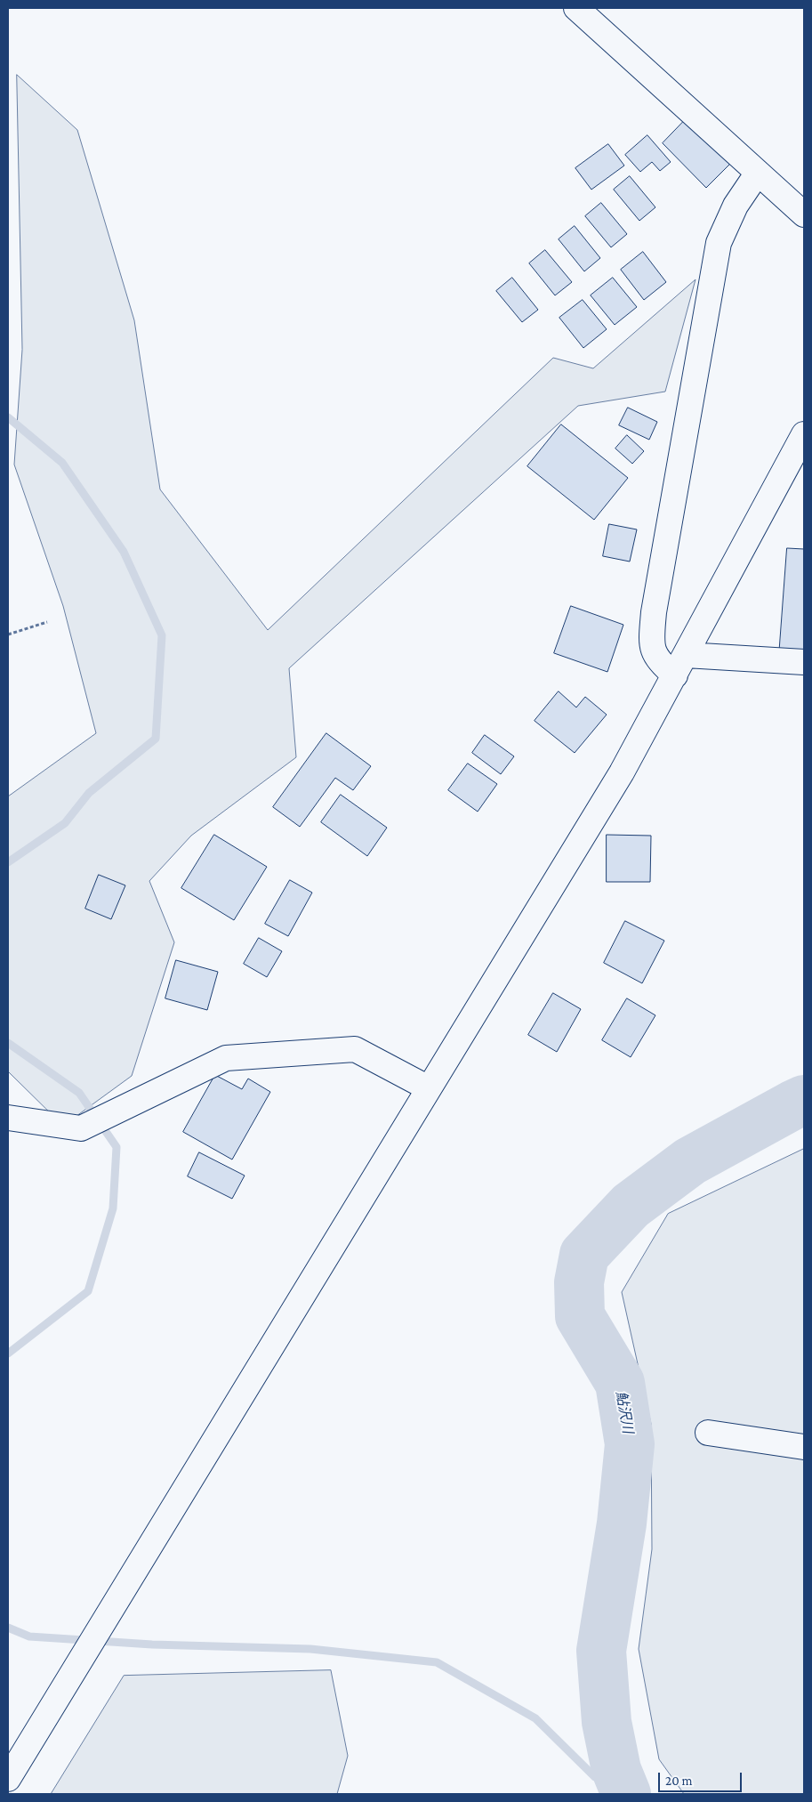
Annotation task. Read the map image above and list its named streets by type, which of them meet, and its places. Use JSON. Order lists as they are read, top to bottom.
{
  "water": ["鮎沢川"],
  "scale_bar": "20 m"
}
